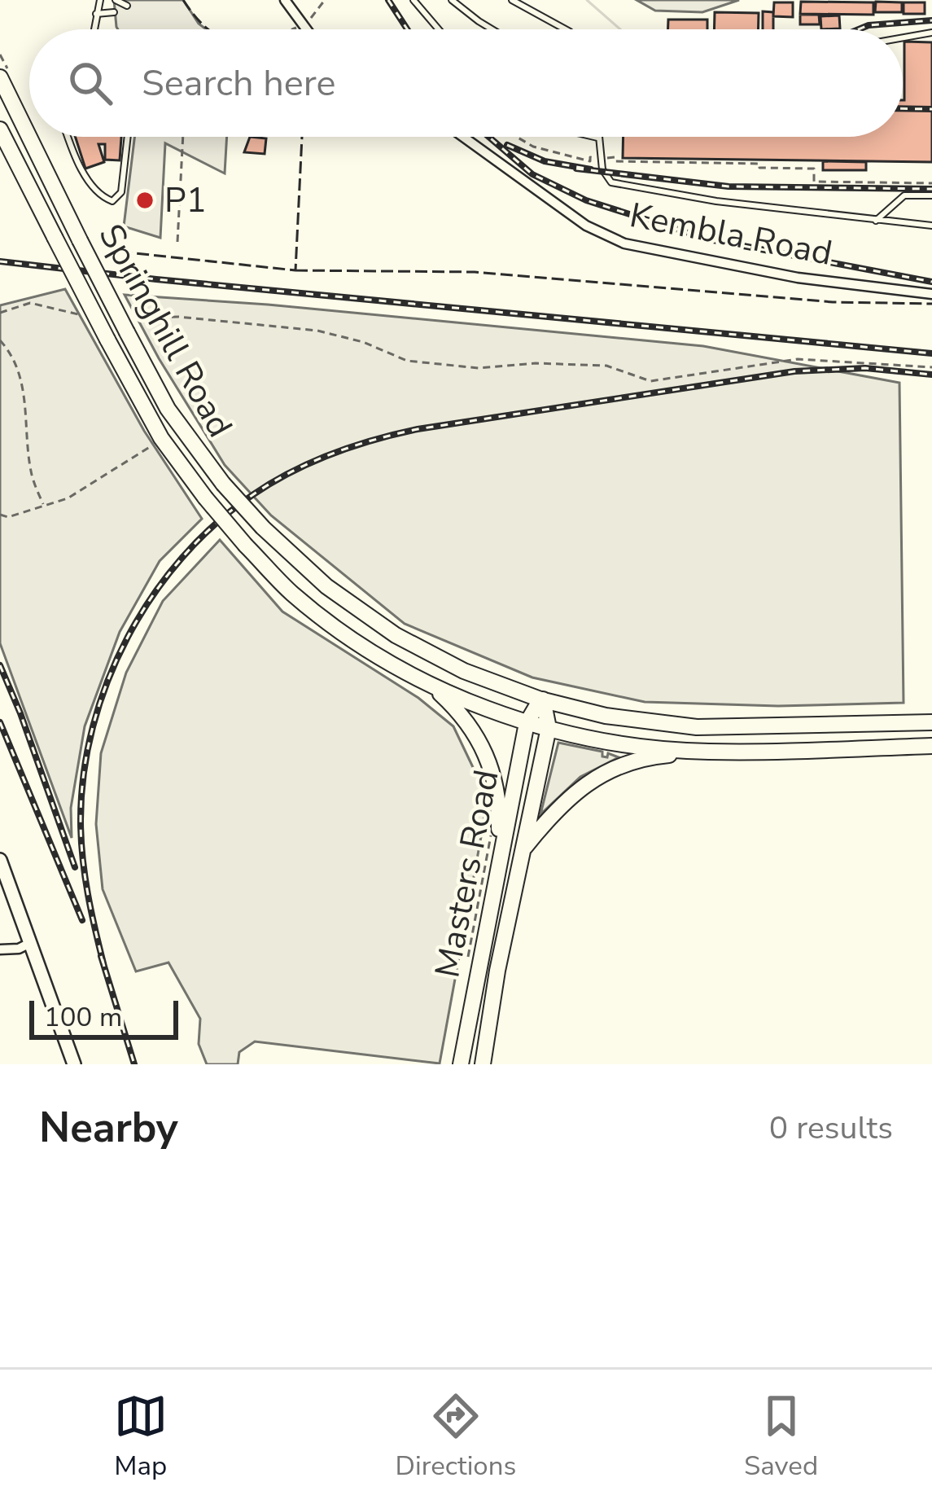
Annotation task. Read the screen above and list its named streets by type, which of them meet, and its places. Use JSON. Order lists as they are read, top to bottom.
{
  "streets": {
    "main road": ["Springhill Road", "Masters Road"],
    "street": ["Kembla Road"]
  },
  "crossings": [
    ["Springhill Road", "Masters Road"]
  ],
  "places": ["P1"],
  "scale_bar": "100 m",
  "page": {
    "search": "Search here",
    "scale": "100 m",
    "heading": ["Nearby", "0 results"],
    "nav": ["Map", "Directions", "Saved"]
  }
}
